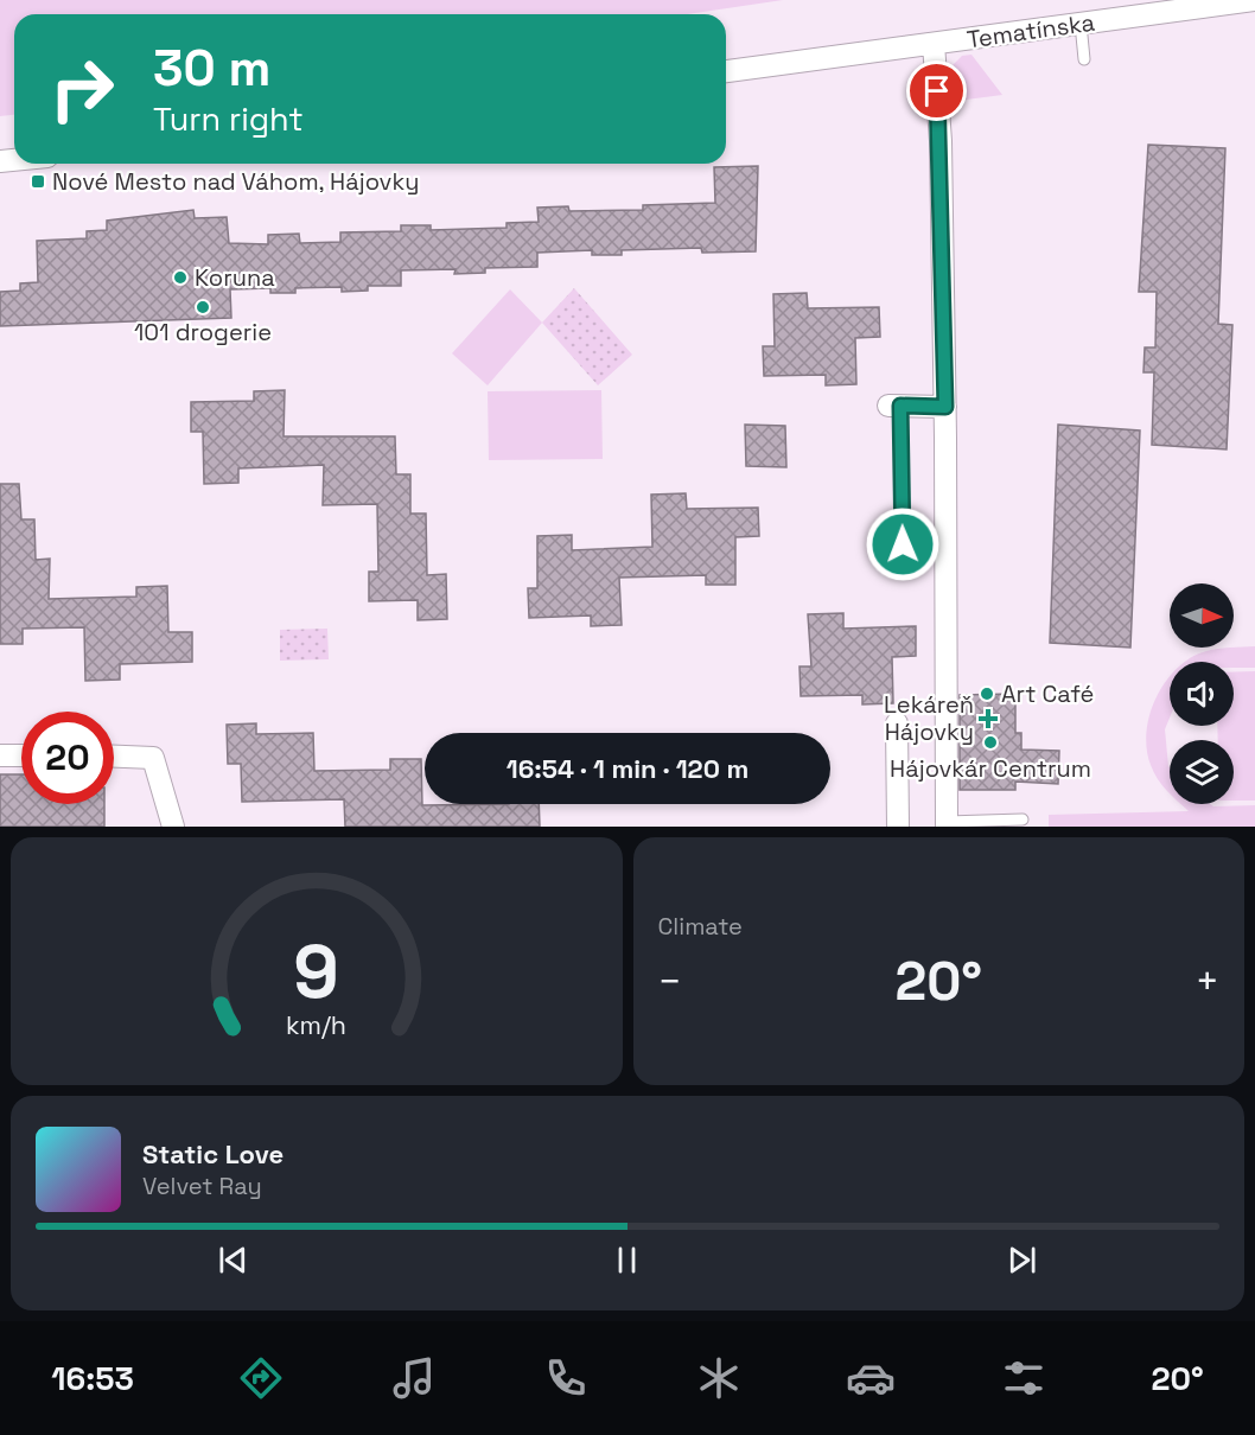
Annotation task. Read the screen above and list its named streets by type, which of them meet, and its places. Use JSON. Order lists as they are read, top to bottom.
{
  "streets": {
    "street": ["Tematínska"]
  },
  "places": {
    "transit": ["Nové Mesto nad Váhom, Hájovky"],
    "other": [
      "Koruna",
      "101 drogerie",
      "Art Café",
      "Hájovkár Centrum"
    ],
    "health": ["Lekáreň Hájovky"]
  },
  "north": "right",
  "page": {
    "turn": ["30 m", "Turn right"],
    "limit": "20",
    "trip": "16:54 · 1 min · 120 m",
    "tile": "Climate",
    "heat": ["−", "20°", "+"],
    "song": ["Static Love", "Velvet Ray"],
    "tabs": ["16:53", "20°"],
    "gauge": ["9", "km/h"]
  }
}
